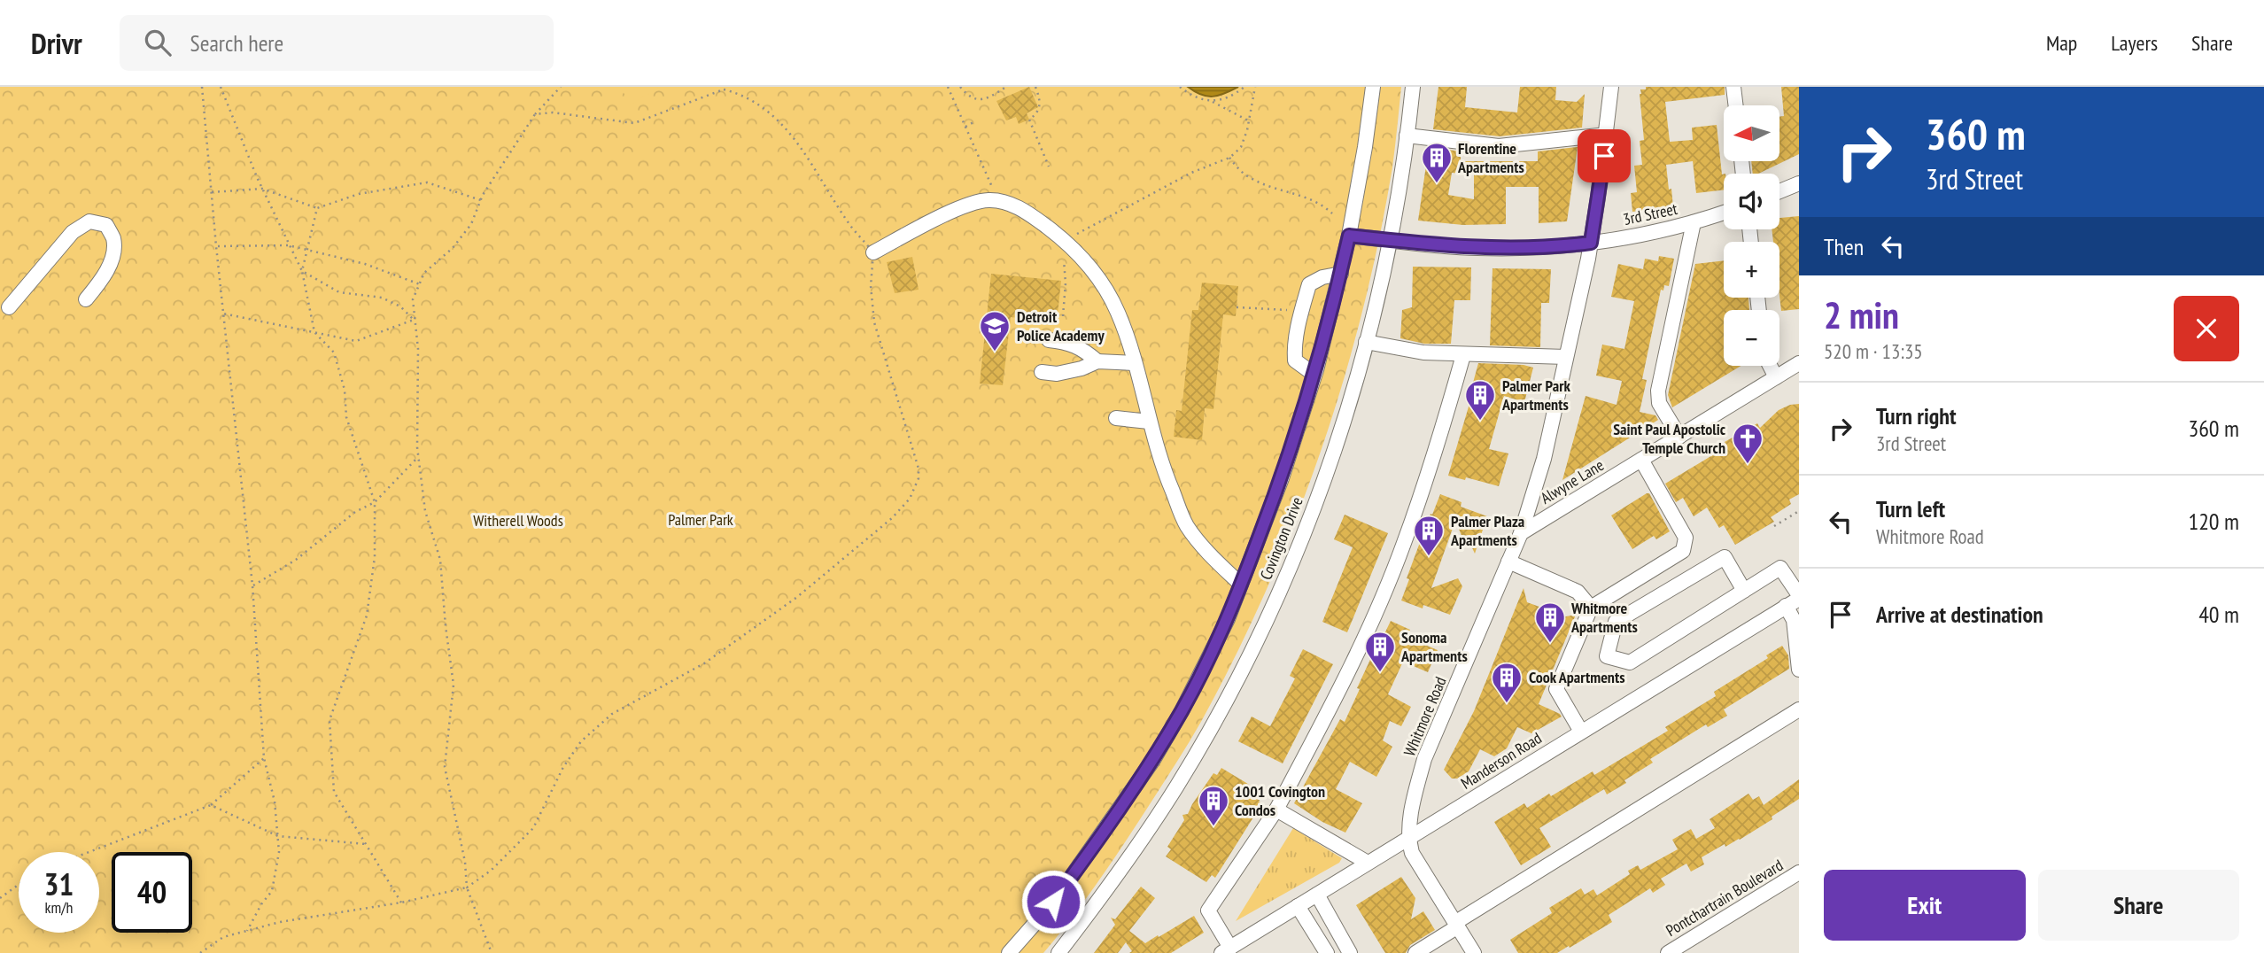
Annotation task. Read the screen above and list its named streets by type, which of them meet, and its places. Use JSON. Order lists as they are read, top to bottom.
{
  "streets": {
    "street": [
      "3rd Street",
      "Alwyne Lane",
      "Covington Drive",
      "Whitmore Road",
      "Manderson Road",
      "Pontchartrain Boulevard"
    ]
  },
  "crossings": [
    ["3rd Street", "Covington Drive"],
    ["3rd Street", "Whitmore Road"],
    ["Alwyne Lane", "Whitmore Road"],
    ["Whitmore Road", "Manderson Road"]
  ],
  "parks": ["Palmer Park", "Witherell Woods"],
  "places": {
    "building": [
      "Florentine Apartments",
      "Palmer Park Apartments",
      "Palmer Plaza Apartments",
      "Whitmore Apartments",
      "Sonoma Apartments",
      "Cook Apartments",
      "1001 Covington Condos"
    ],
    "school or university": ["Detroit Police Academy"],
    "church": ["Saint Paul Apostolic Temple Church"]
  },
  "north": "left",
  "page": {
    "header": "Drivr",
    "search": "Search here",
    "nav": ["Map", "Layers", "Share"],
    "turn": ["360 m", "3rd Street"],
    "map_buttons": ["+", "−"],
    "then": "Then",
    "heading": ["2 min", "520 m · 13:35"],
    "list": [
      {
        "name": "Turn right",
        "note": "3rd Street",
        "value": "360 m"
      },
      {
        "name": "Turn left",
        "note": "Whitmore Road",
        "value": "120 m"
      },
      {
        "name": "Arrive at destination",
        "value": "40 m"
      }
    ],
    "speed": "31 km/h",
    "limit": "40",
    "buttons": ["Exit", "Share"]
  }
}
